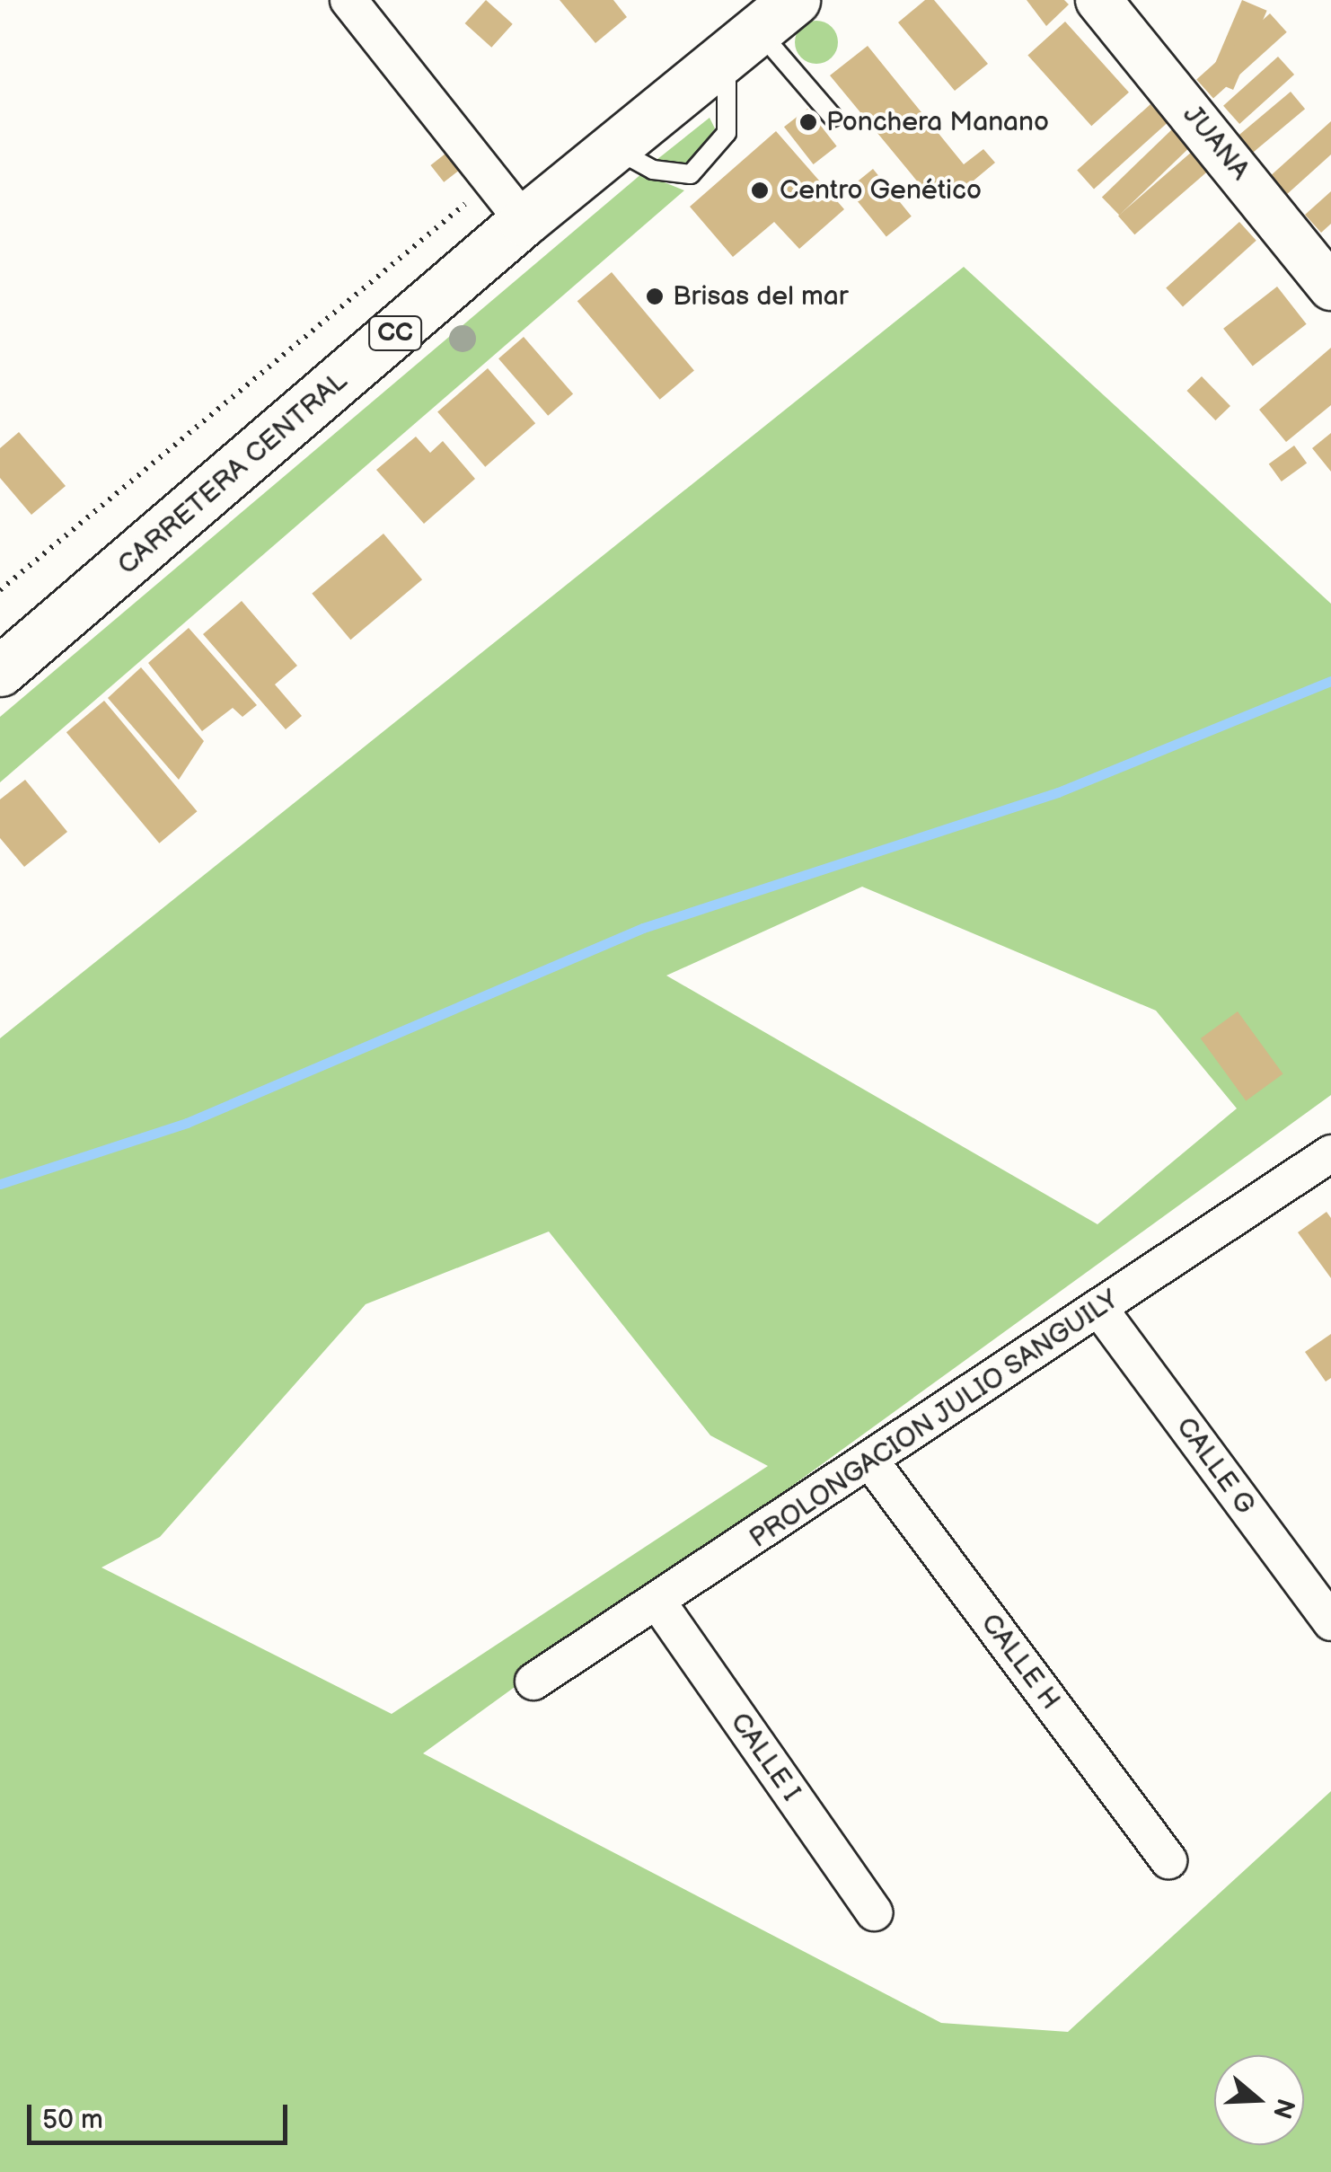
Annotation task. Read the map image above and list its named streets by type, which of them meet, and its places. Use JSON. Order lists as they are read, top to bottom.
{
  "streets": {
    "highway": ["CC", "CARRETERA CENTRAL"],
    "street": [
      "JUANA",
      "PROLONGACION JULIO SANGUILY",
      "CALLE G",
      "CALLE H",
      "CALLE I"
    ]
  },
  "crossings": [
    ["PROLONGACION JULIO SANGUILY", "CALLE G"],
    ["PROLONGACION JULIO SANGUILY", "CALLE H"],
    ["PROLONGACION JULIO SANGUILY", "CALLE I"]
  ],
  "places": ["Ponchera Manano", "Centro Genético", "Brisas del mar"],
  "scale_bar": "50 m",
  "north": "right"
}
